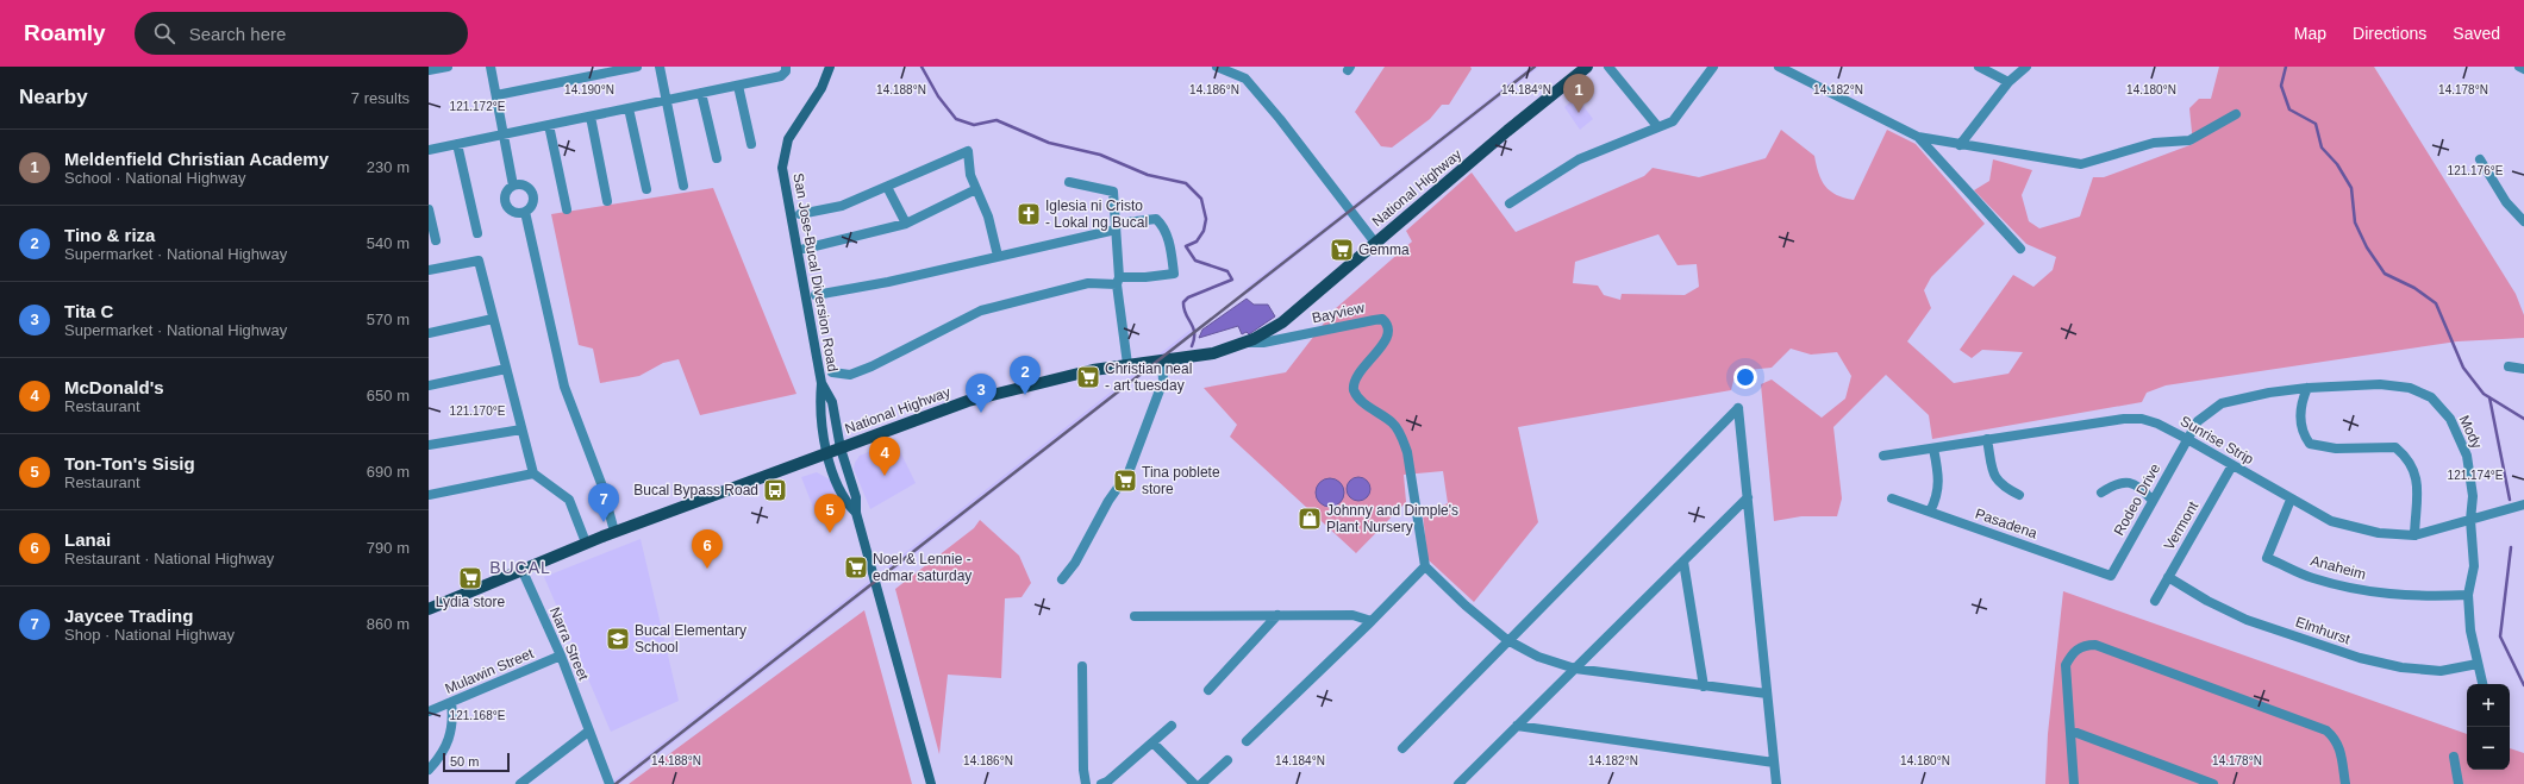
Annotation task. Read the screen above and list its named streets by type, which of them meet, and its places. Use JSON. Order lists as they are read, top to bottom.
{
  "streets": {
    "main road": ["National Highway", "San Jose-Bucal Diversion Road"],
    "street": [
      "Bayview",
      "Mody",
      "Sunrise Strip",
      "Rodeo Drive",
      "Pasadena",
      "Vermont",
      "Anaheim",
      "Elmhurst",
      "Narra Street",
      "Mulawin Street"
    ]
  },
  "crossings": [
    ["National Highway", "San Jose-Bucal Diversion Road"],
    ["National Highway", "Bayview"],
    ["National Highway", "Narra Street"],
    ["Mody", "Sunrise Strip"],
    ["Mody", "Rodeo Drive"],
    ["Mody", "Anaheim"],
    ["Mody", "Elmhurst"],
    ["Sunrise Strip", "Rodeo Drive"],
    ["Sunrise Strip", "Vermont"],
    ["Sunrise Strip", "Anaheim"],
    ["Rodeo Drive", "Pasadena"],
    ["Vermont", "Elmhurst"],
    ["Narra Street", "Mulawin Street"]
  ],
  "districts": ["BUCAL"],
  "places": {
    "church": ["Iglesia ni Cristo - Lokal ng Bucal"],
    "supermarket": [
      "Gemma",
      "Christian neal - art tuesday",
      "Tina poblete store",
      "Noel & Lennie - edmar saturday",
      "Lydia store"
    ],
    "bus stop": ["Bucal Bypass Road"],
    "shop": ["Johnny and Dimple's Plant Nursery"],
    "school or university": ["Bucal Elementary School"]
  },
  "scale_bar": "50 m",
  "page": {
    "header": "Roamly",
    "search": "Search here",
    "nav": ["Map", "Directions", "Saved"],
    "heading": ["Nearby", "7 results"],
    "pins": [
      "1",
      "2",
      "3",
      "4",
      "7",
      "5",
      "6"
    ],
    "list": [
      {
        "mark": "1",
        "name": "Meldenfield Christian Academy",
        "note": "School · National Highway",
        "value": "230 m"
      },
      {
        "mark": "2",
        "name": "Tino & riza",
        "note": "Supermarket · National Highway",
        "value": "540 m"
      },
      {
        "mark": "3",
        "name": "Tita C",
        "note": "Supermarket · National Highway",
        "value": "570 m"
      },
      {
        "mark": "4",
        "name": "McDonald's",
        "note": "Restaurant",
        "value": "650 m"
      },
      {
        "mark": "5",
        "name": "Ton-Ton's Sisig",
        "note": "Restaurant",
        "value": "690 m"
      },
      {
        "mark": "6",
        "name": "Lanai",
        "note": "Restaurant · National Highway",
        "value": "790 m"
      },
      {
        "mark": "7",
        "name": "Jaycee Trading",
        "note": "Shop · National Highway",
        "value": "860 m"
      }
    ],
    "map_buttons": ["+", "−"],
    "scale": "50 m"
  },
  "coordinates": [
    "14.190°N",
    "14.188°N",
    "14.186°N",
    "14.184°N",
    "14.182°N",
    "14.180°N",
    "14.178°N",
    "121.172°E",
    "121.176°E",
    "121.170°E",
    "121.174°E",
    "121.168°E"
  ]
}
